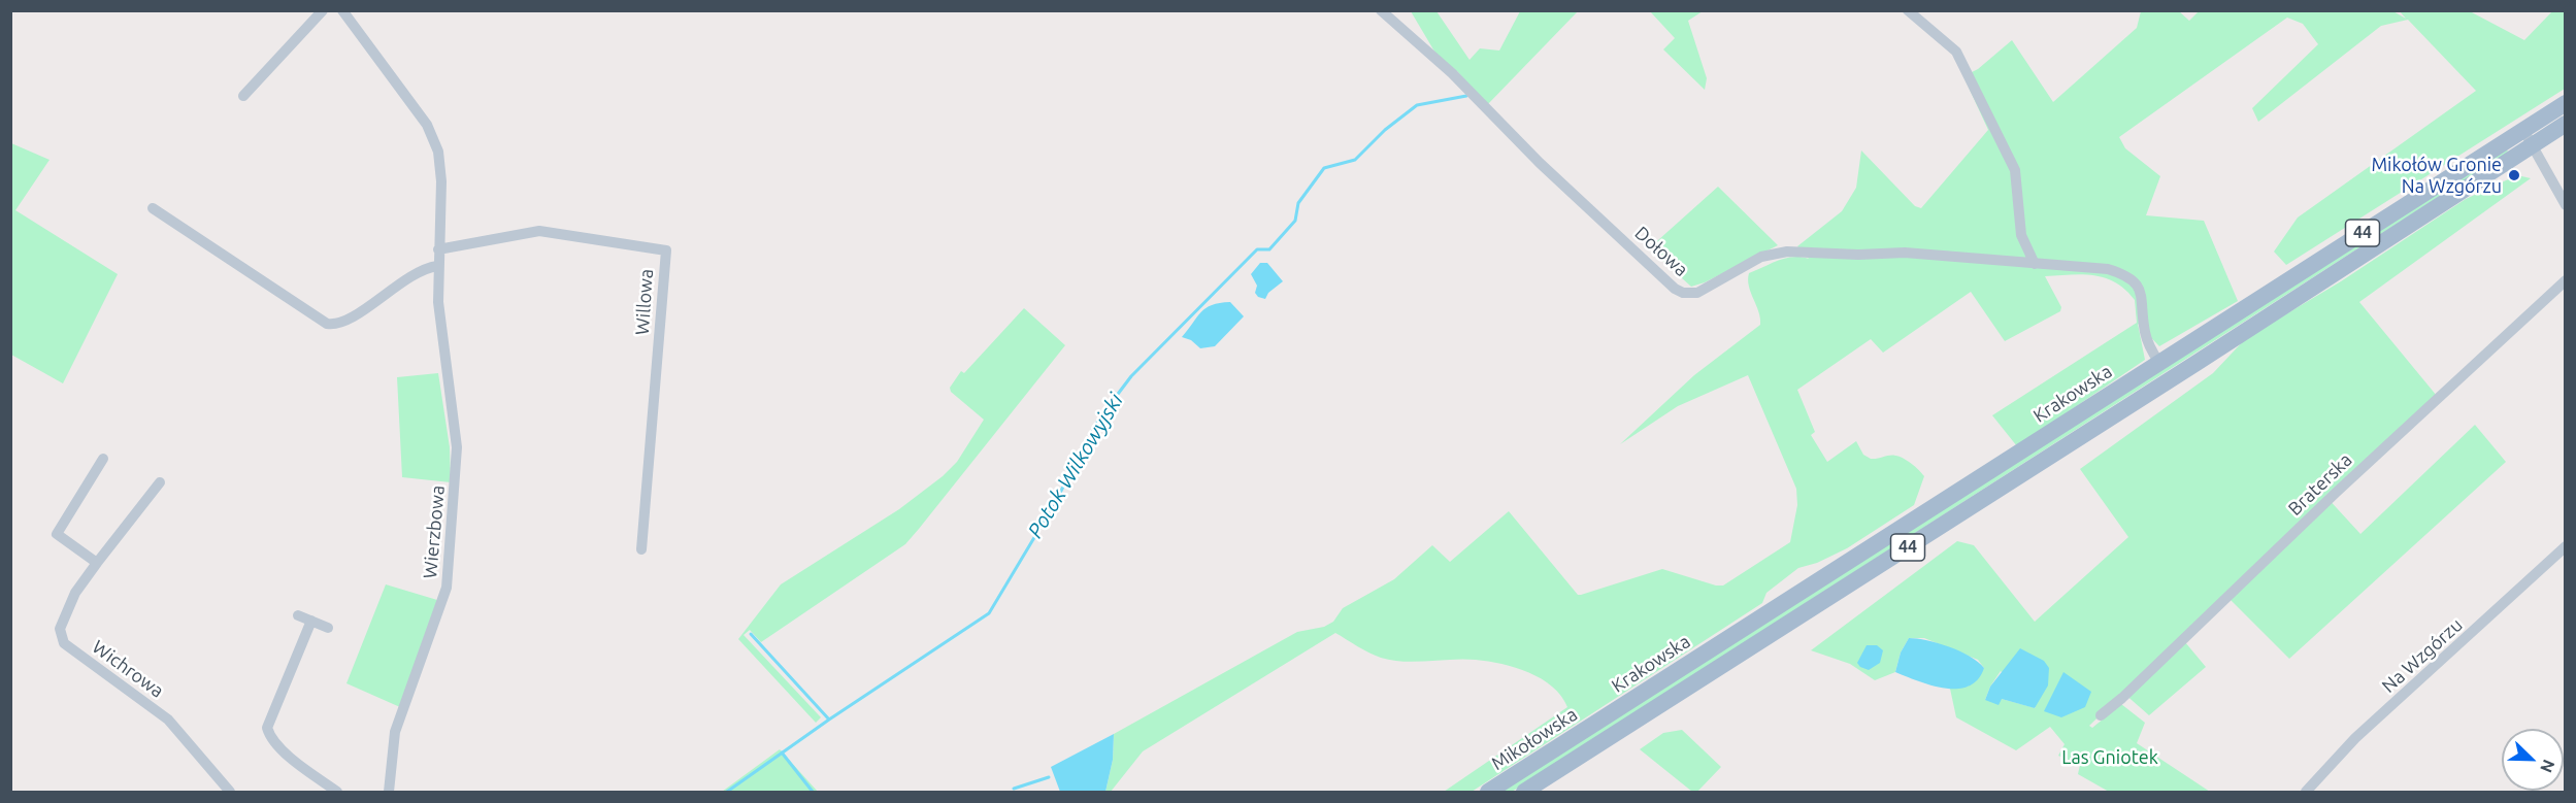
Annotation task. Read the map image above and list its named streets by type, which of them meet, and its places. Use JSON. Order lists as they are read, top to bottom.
{
  "streets": {
    "main road": ["44", "Krakowska", "Mikołowska"],
    "street": [
      "Dołowa",
      "Willowa",
      "Braterska",
      "Wierzbowa",
      "Na Wzgórzu",
      "Wichrowa"
    ]
  },
  "crossings": [
    ["44", "Mikołowska"],
    ["Dołowa", "Krakowska"],
    ["Willowa", "Wierzbowa"],
    ["Krakowska", "Mikołowska"]
  ],
  "water": ["Potok Wilkowyjski"],
  "parks": ["Las Gniotek"],
  "places": ["Mikołów Gronie Na Wzgórzu"],
  "north": "bottom right"
}
